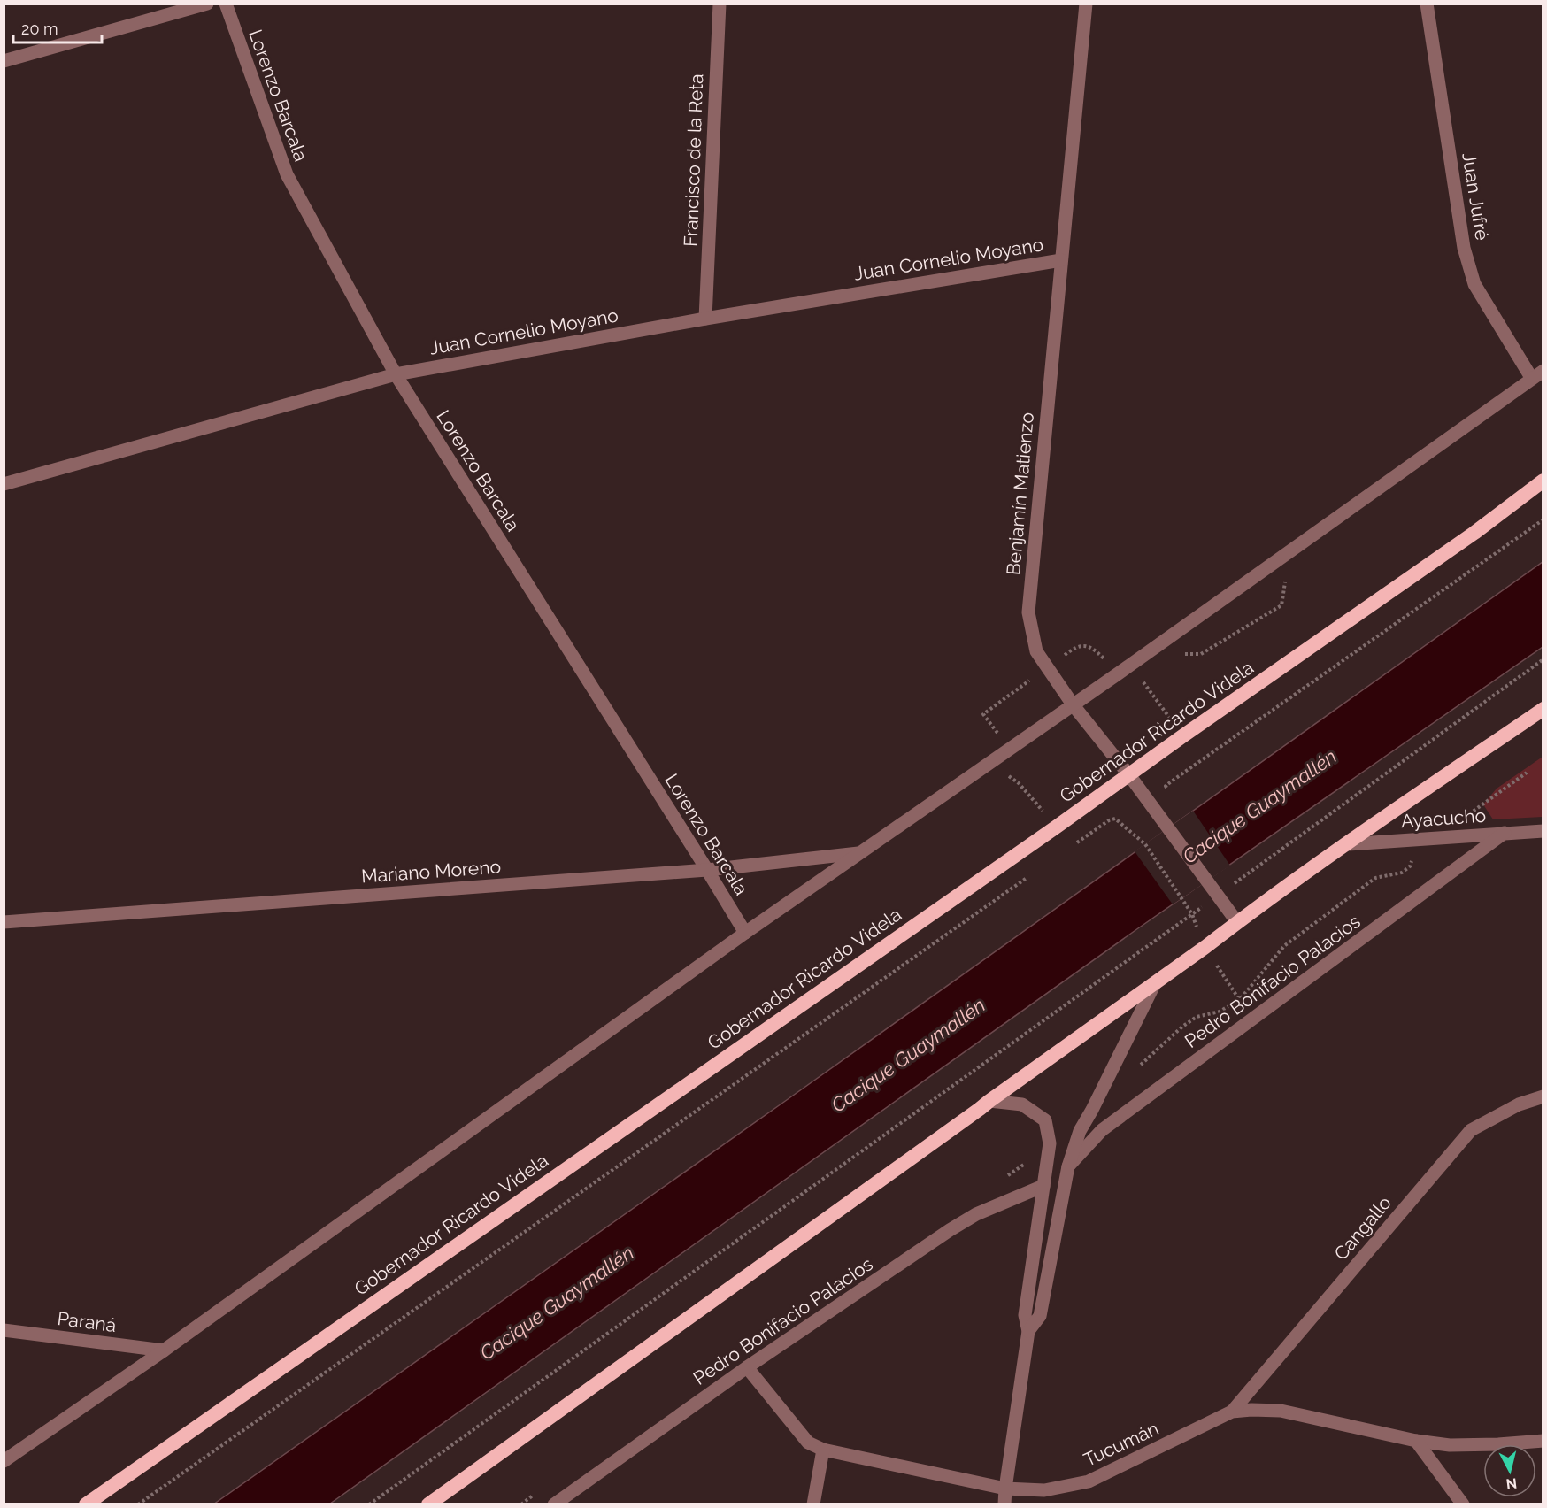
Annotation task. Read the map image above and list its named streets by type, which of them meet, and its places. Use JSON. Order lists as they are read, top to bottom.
{
  "streets": {
    "highway": ["Gobernador Ricardo Videla"],
    "street": [
      "Lorenzo Barcala",
      "Francisco de la Reta",
      "Juan Jufré",
      "Juan Cornelio Moyano",
      "Benjamín Matienzo",
      "Ayacucho",
      "Mariano Moreno",
      "Pedro Bonifacio Palacios",
      "Cangallo",
      "Paraná",
      "Tucumán"
    ]
  },
  "crossings": [
    ["Lorenzo Barcala", "Juan Cornelio Moyano"],
    ["Lorenzo Barcala", "Mariano Moreno"],
    ["Francisco de la Reta", "Juan Cornelio Moyano"],
    ["Juan Cornelio Moyano", "Benjamín Matienzo"],
    ["Benjamín Matienzo", "Gobernador Ricardo Videla"],
    ["Ayacucho", "Pedro Bonifacio Palacios"],
    ["Pedro Bonifacio Palacios", "Tucumán"],
    ["Cangallo", "Tucumán"]
  ],
  "water": ["Cacique Guaymallén"],
  "scale_bar": "20 m",
  "north": "bottom"
}
